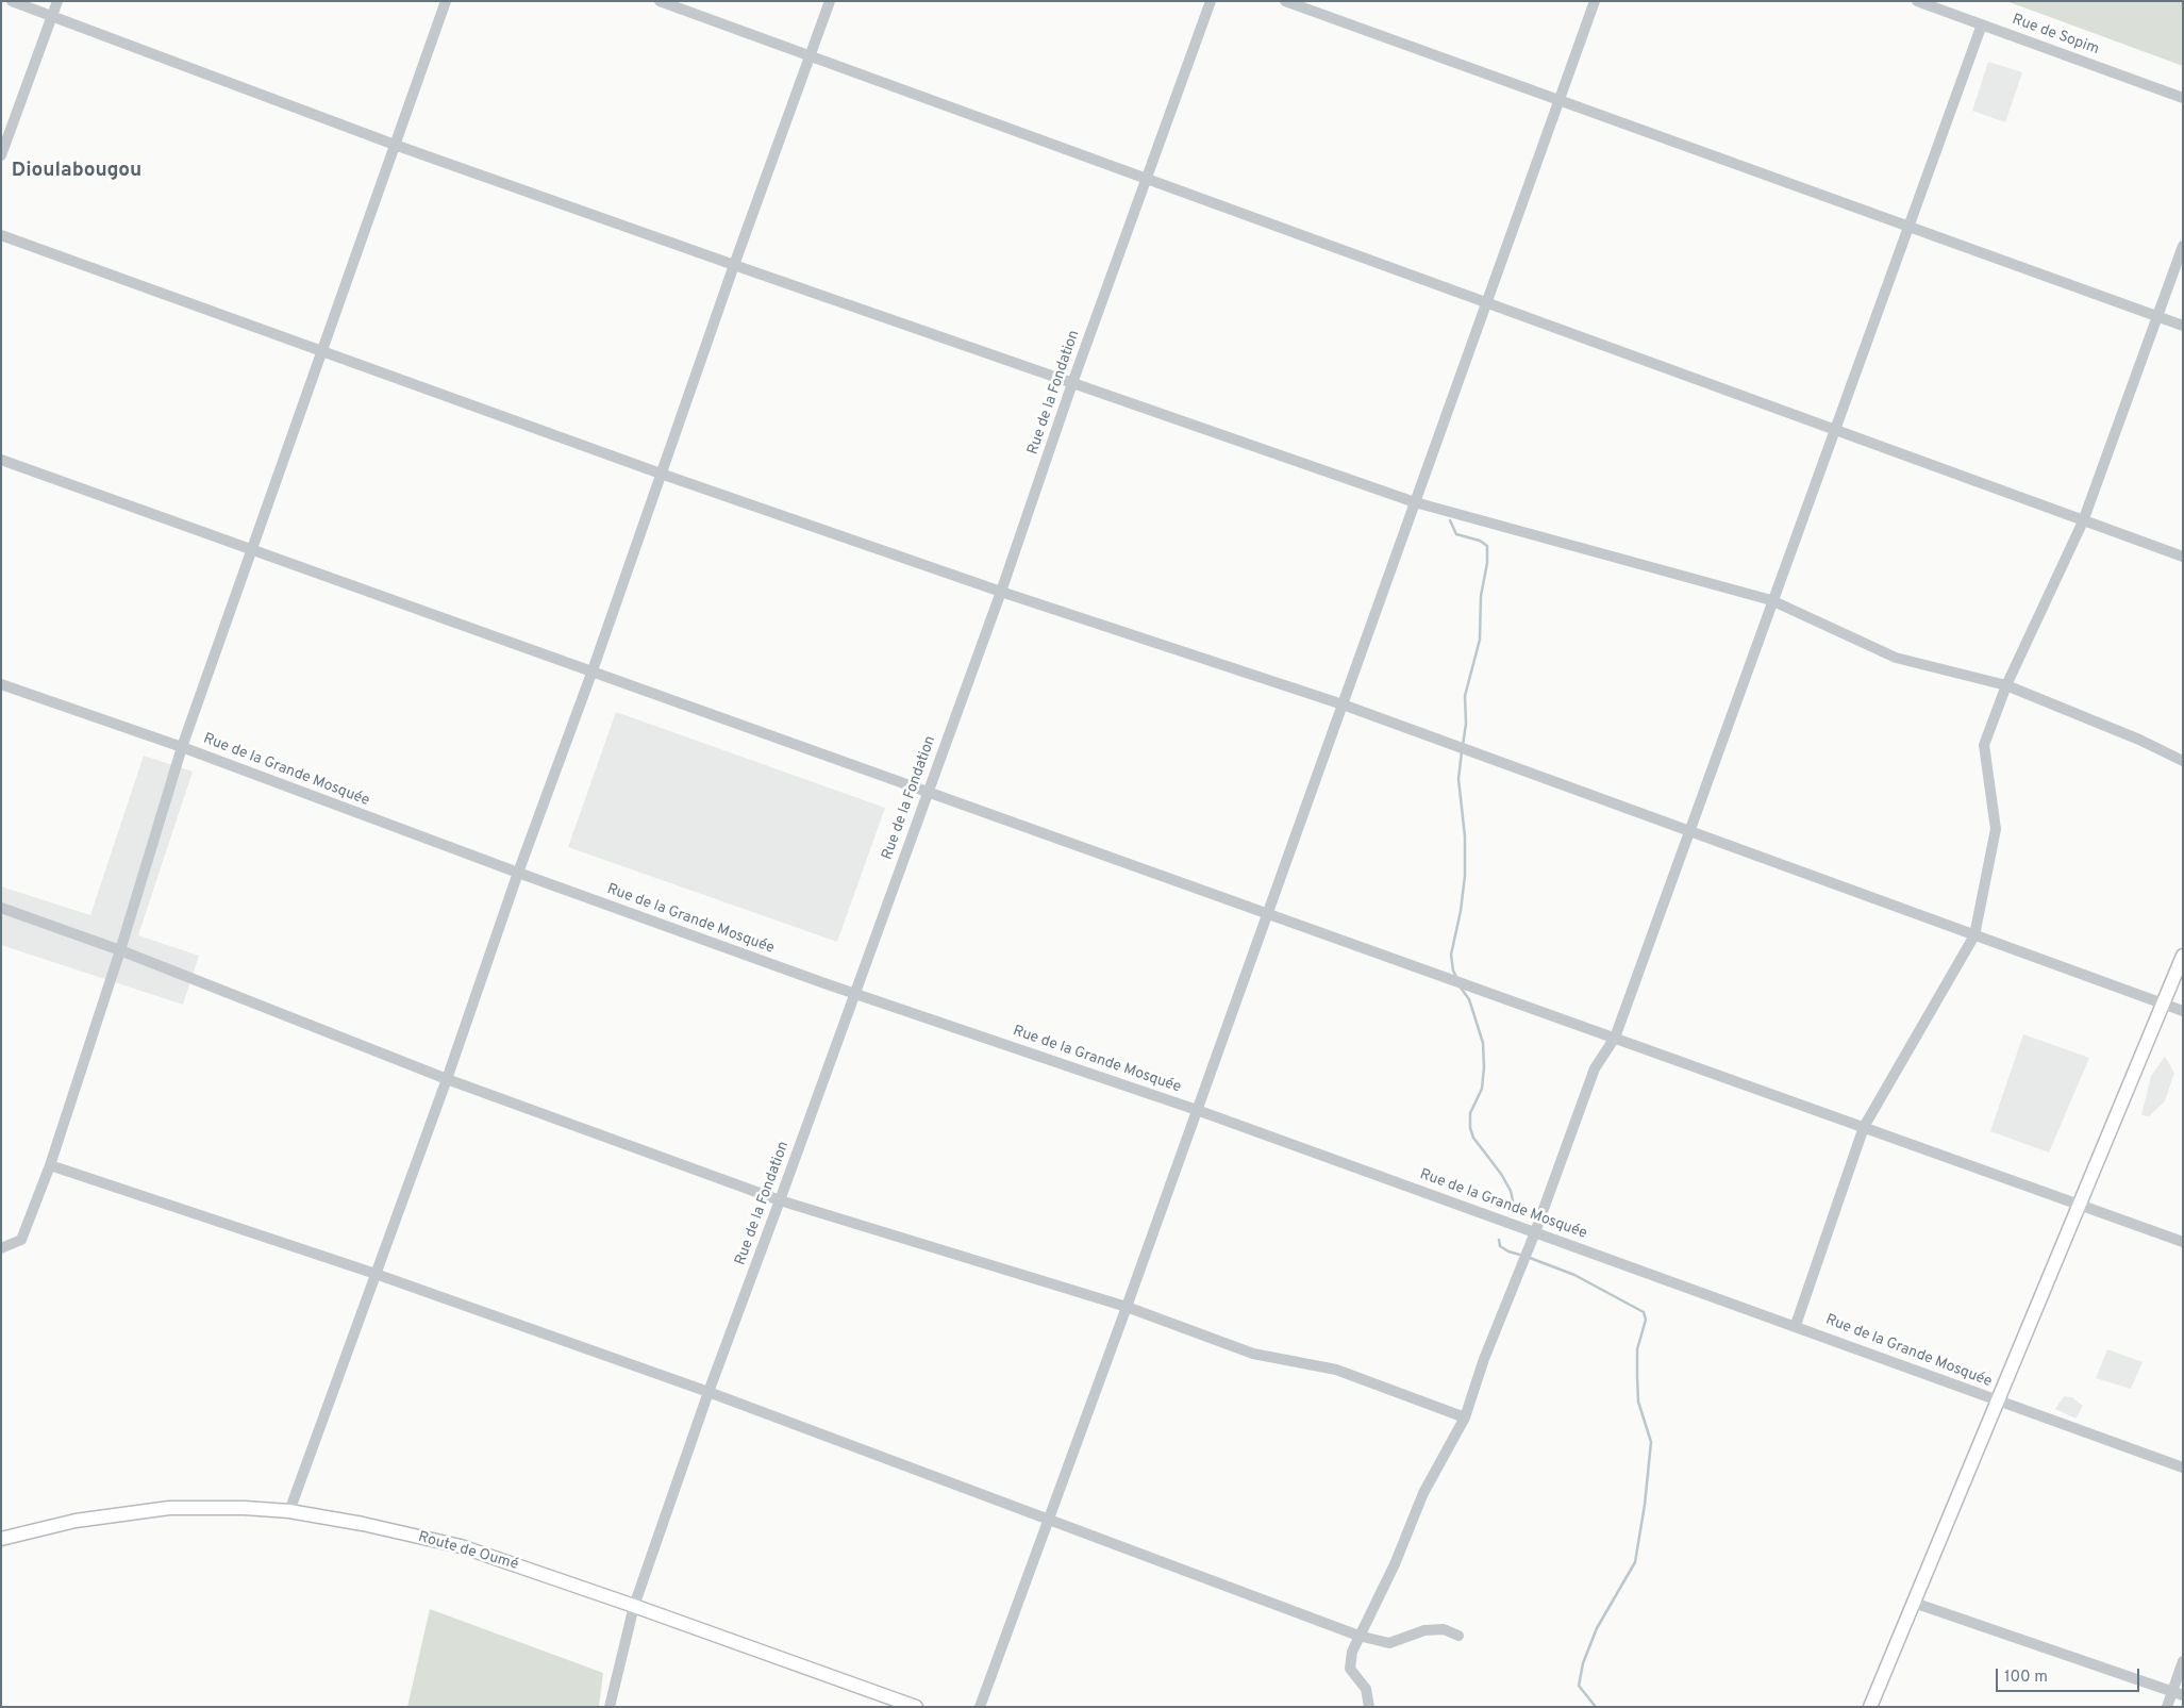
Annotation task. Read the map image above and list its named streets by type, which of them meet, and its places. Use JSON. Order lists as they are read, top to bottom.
{
  "streets": {
    "main road": ["Route de Oumé"],
    "street": ["Rue de Sopim", "Rue de la Fondation", "Rue de la Grande Mosquée"]
  },
  "crossings": [
    ["Rue de la Fondation", "Rue de la Grande Mosquée"],
    ["Rue de la Fondation", "Route de Oumé"]
  ],
  "districts": ["Dioulabougou"],
  "scale_bar": "100 m"
}
